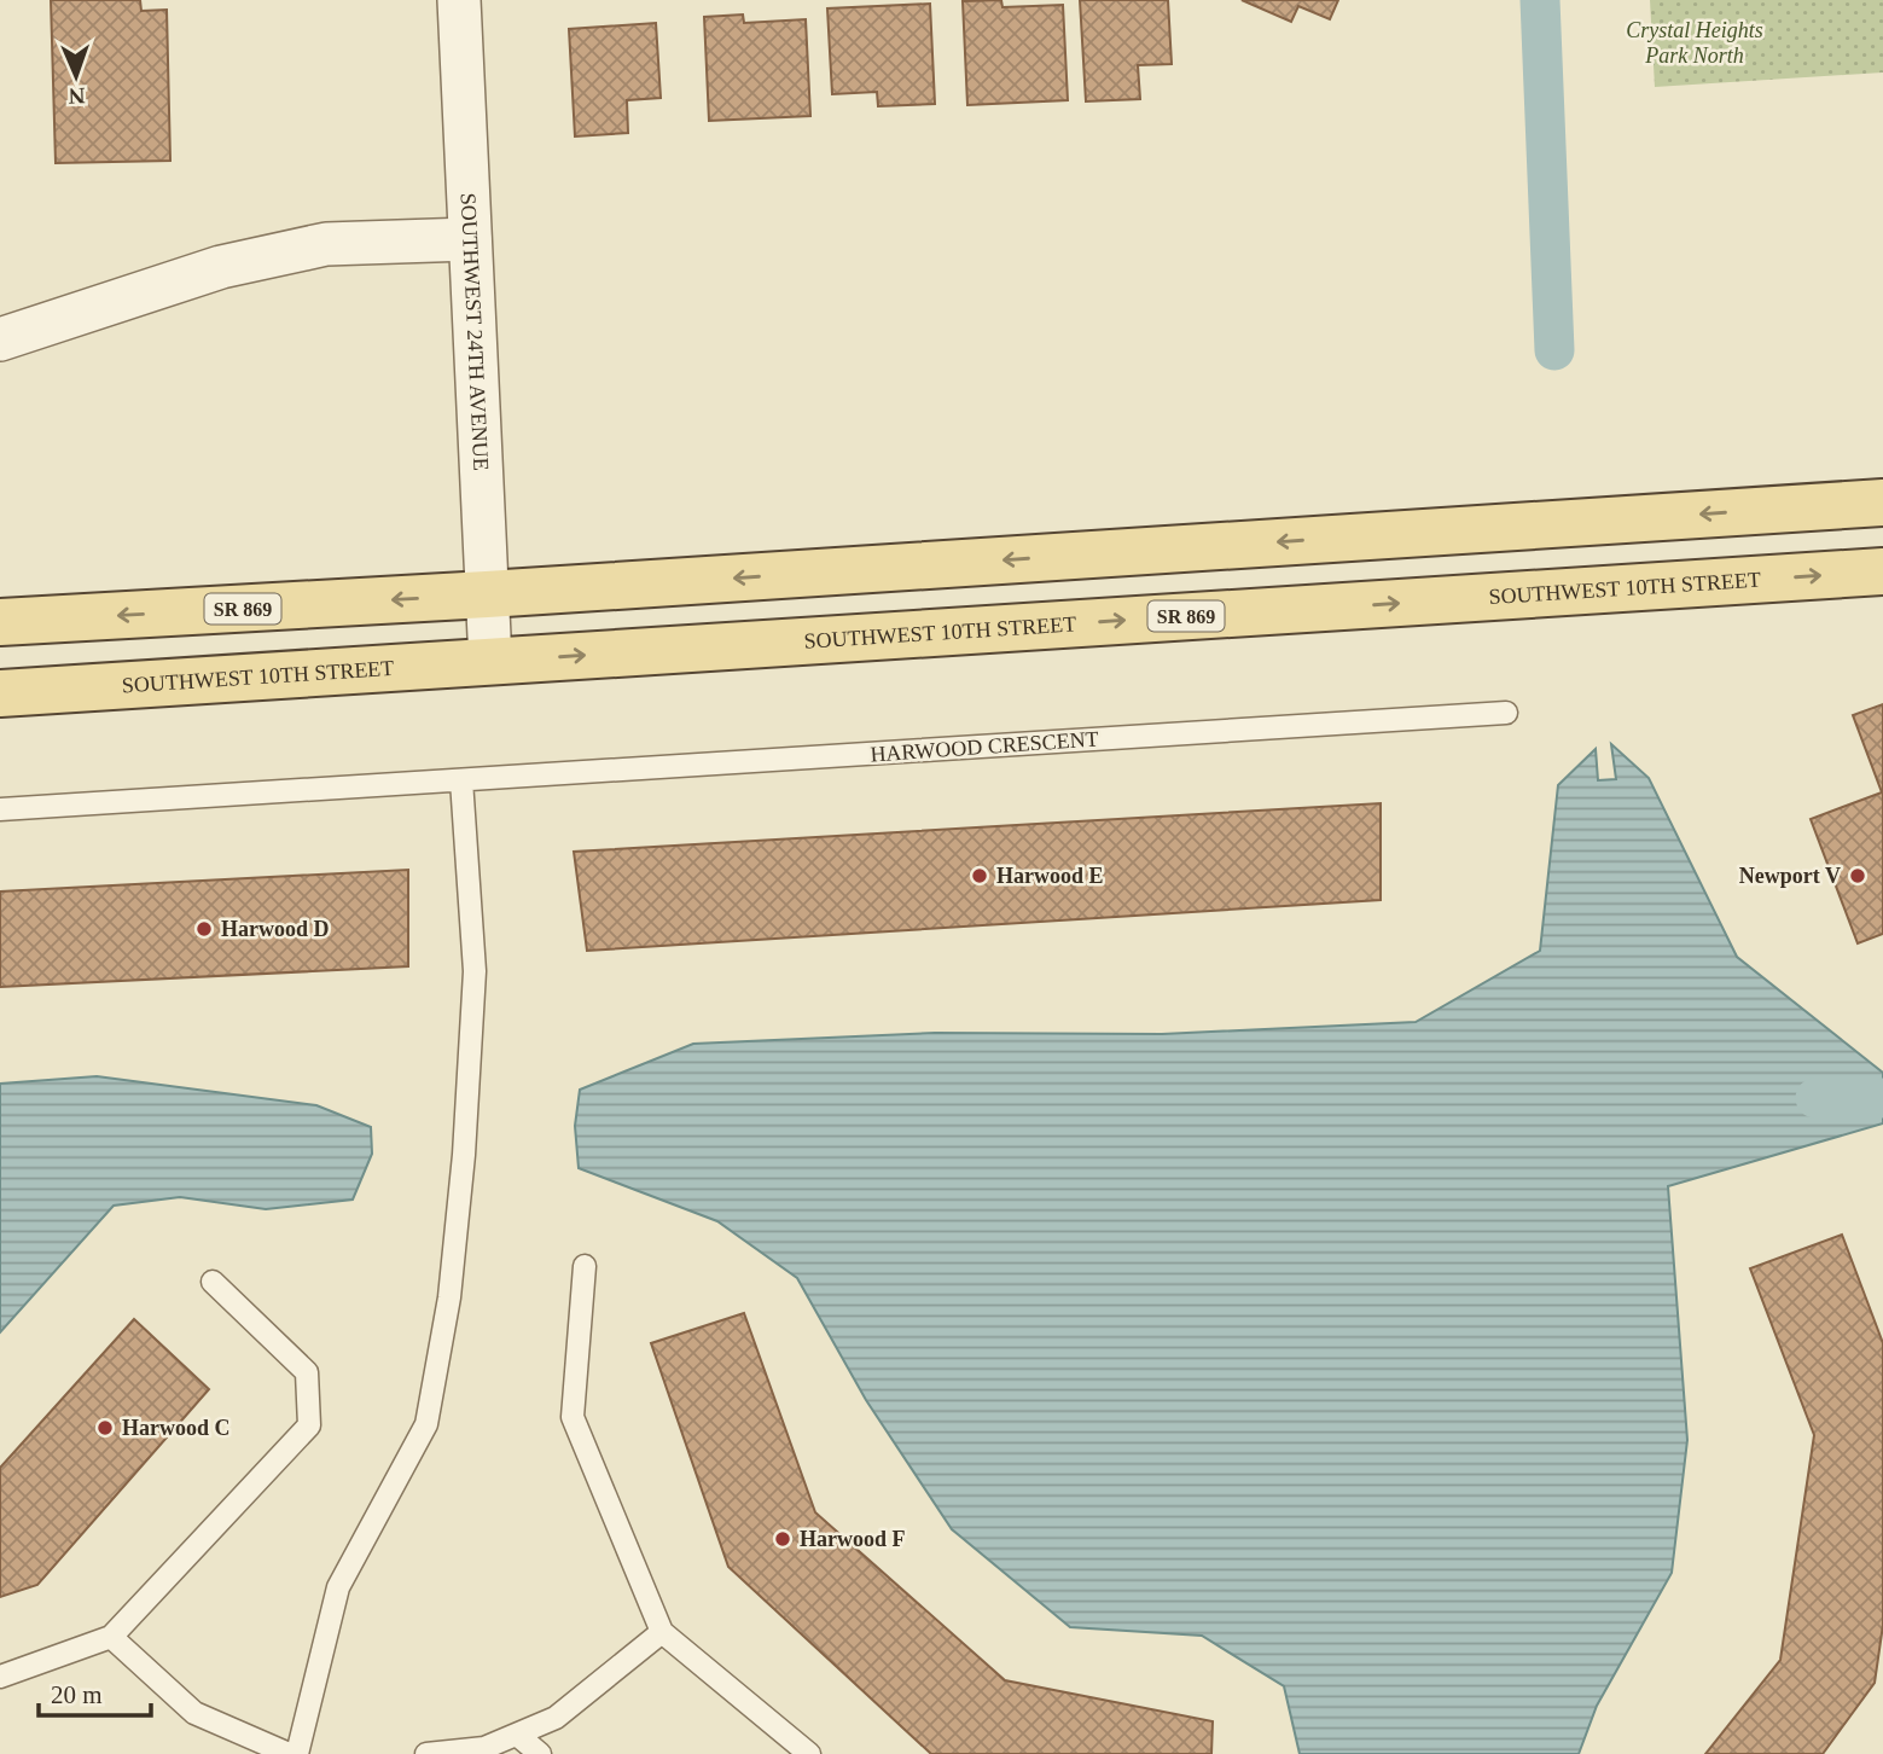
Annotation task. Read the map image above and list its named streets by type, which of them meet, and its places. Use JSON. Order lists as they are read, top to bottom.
{
  "streets": {
    "main road": ["SOUTHWEST 10TH STREET", "SR 869"],
    "street": ["SOUTHWEST 24TH AVENUE"],
    "lane": ["HARWOOD CRESCENT"]
  },
  "crossings": [
    ["SOUTHWEST 24TH AVENUE", "SOUTHWEST 10TH STREET"],
    ["SOUTHWEST 24TH AVENUE", "SR 869"]
  ],
  "parks": ["Crystal Heights Park North"],
  "places": [
    "Harwood E",
    "Newport V",
    "Harwood D",
    "Harwood C",
    "Harwood F"
  ],
  "scale_bar": "20 m",
  "north": "bottom"
}
